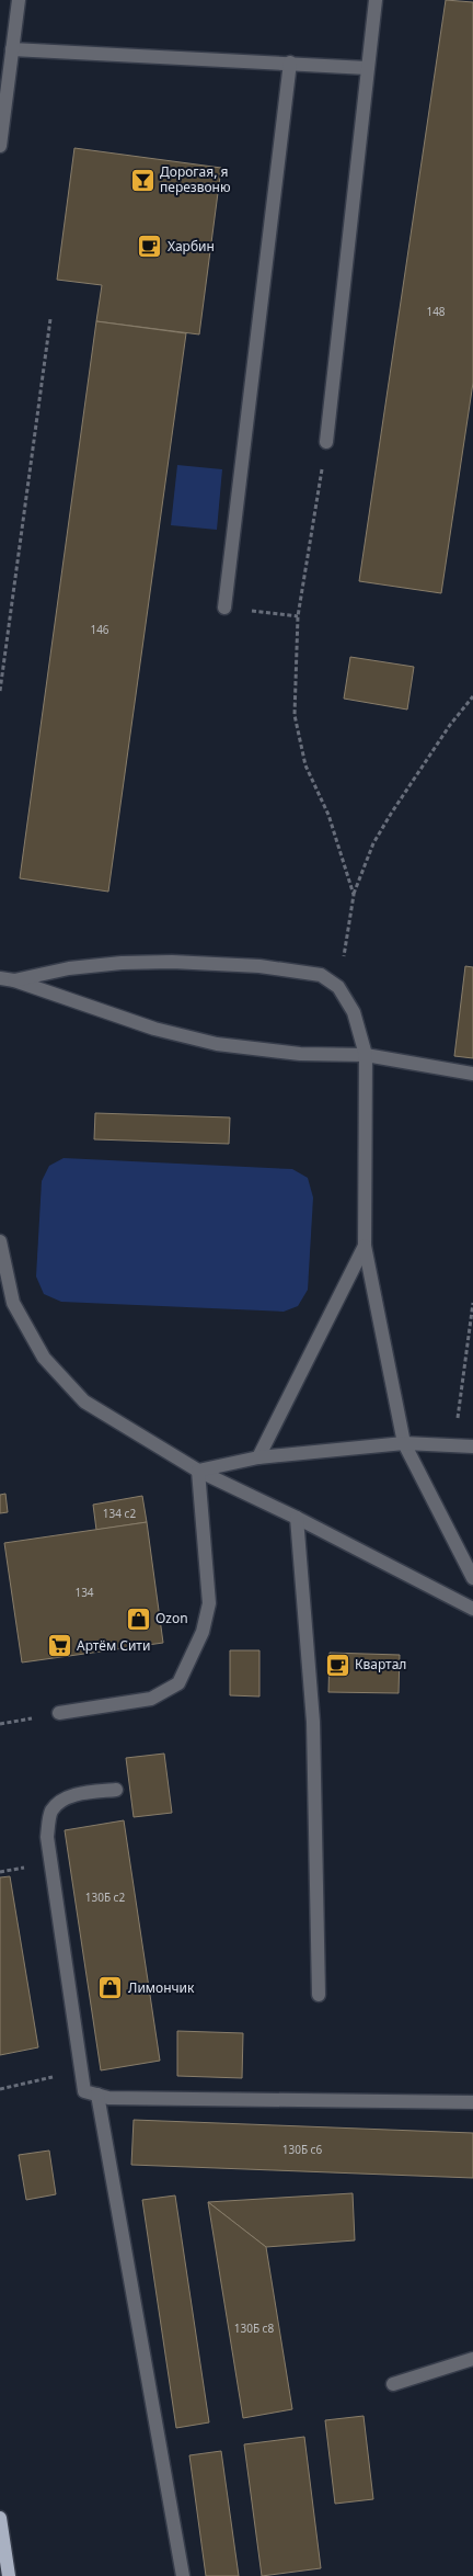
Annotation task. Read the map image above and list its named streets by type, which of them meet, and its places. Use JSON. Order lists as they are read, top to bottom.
{
  "places": {
    "bar": ["Дорогая, я перезвоню"],
    "cafe": ["Харбин", "Квартал"],
    "shop": ["Ozon", "Лимончик"],
    "supermarket": ["Артём Сити"]
  },
  "house_numbers": [
    "148",
    "146",
    "134 с2",
    "134",
    "130Б с2",
    "130Б с6",
    "130Б с8"
  ]
}
